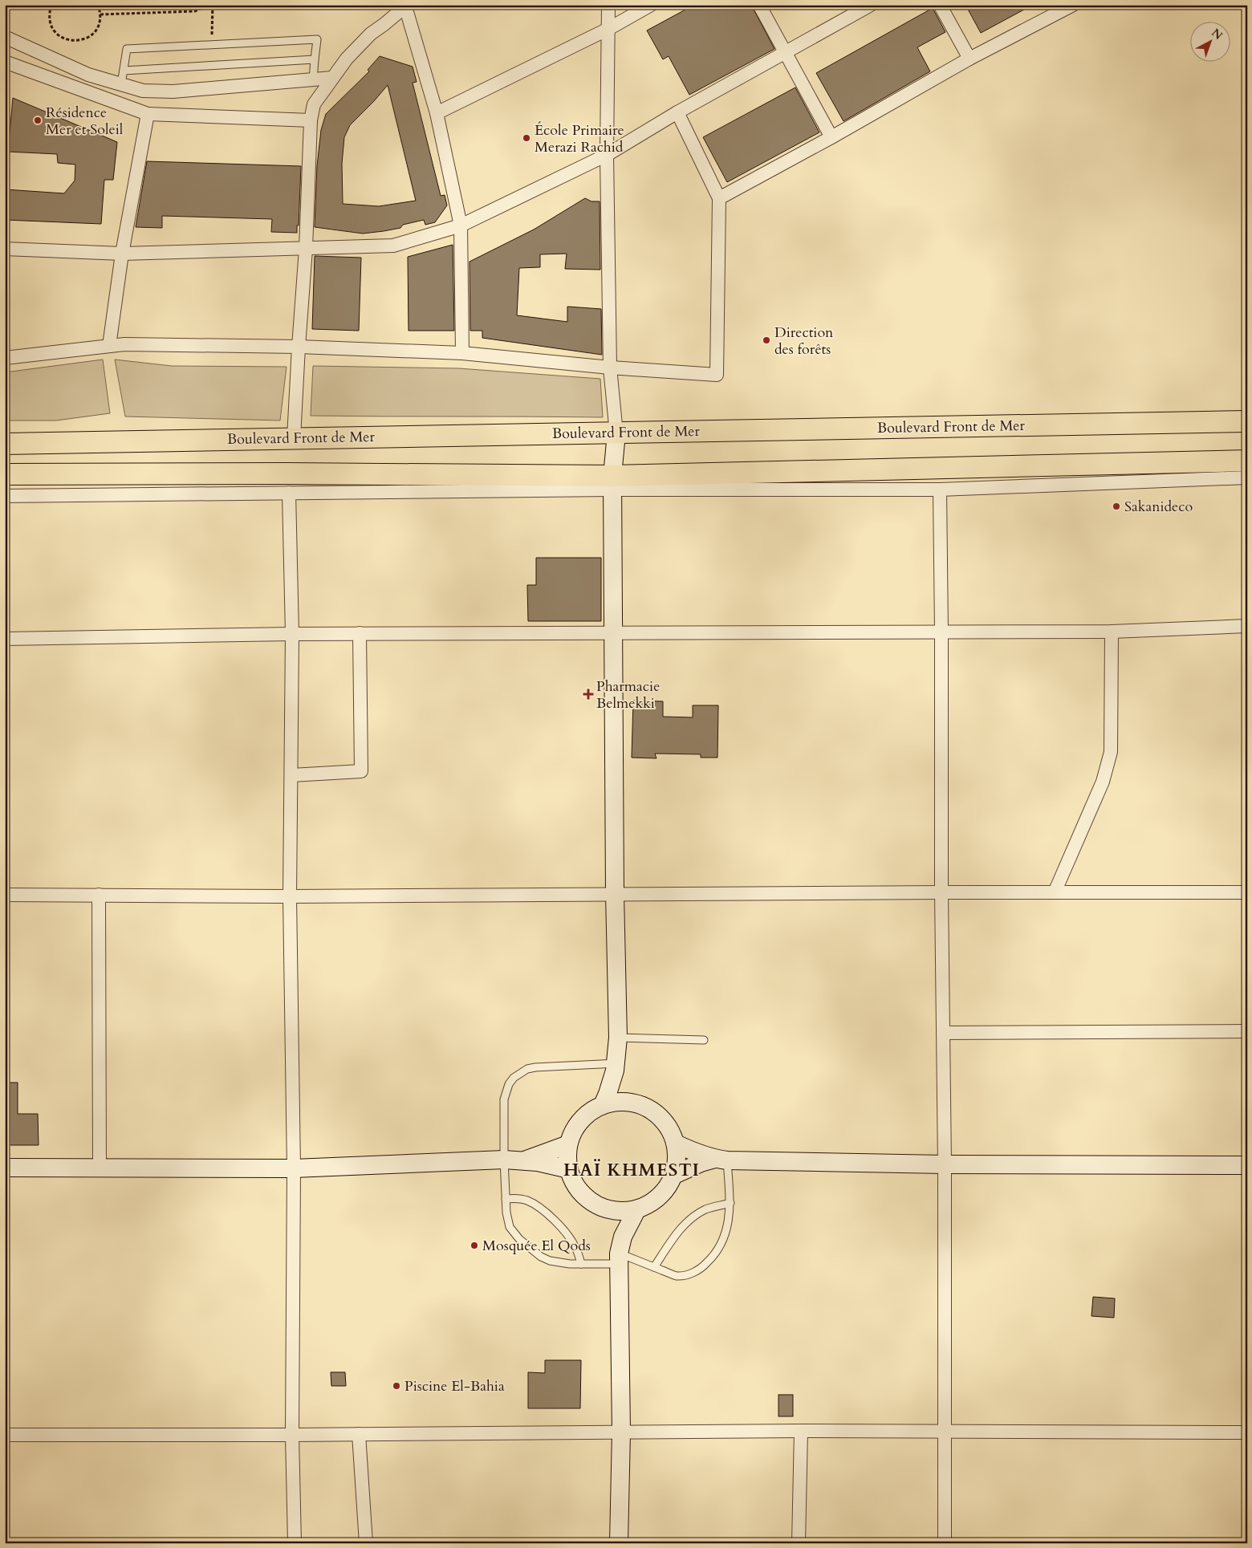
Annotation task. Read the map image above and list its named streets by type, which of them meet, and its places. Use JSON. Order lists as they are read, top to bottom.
{
  "streets": {
    "main road": ["Boulevard Front de Mer"]
  },
  "districts": ["HAÏ KHMESTI"],
  "places": {
    "other": [
      "Résidence Mer et Soleil",
      "École Primaire Merazi Rachid",
      "Direction des forêts",
      "Sakanideco",
      "Mosquée El Qods",
      "Piscine El-Bahia"
    ],
    "health": ["Pharmacie Belmekki"]
  },
  "north": "top right"
}
